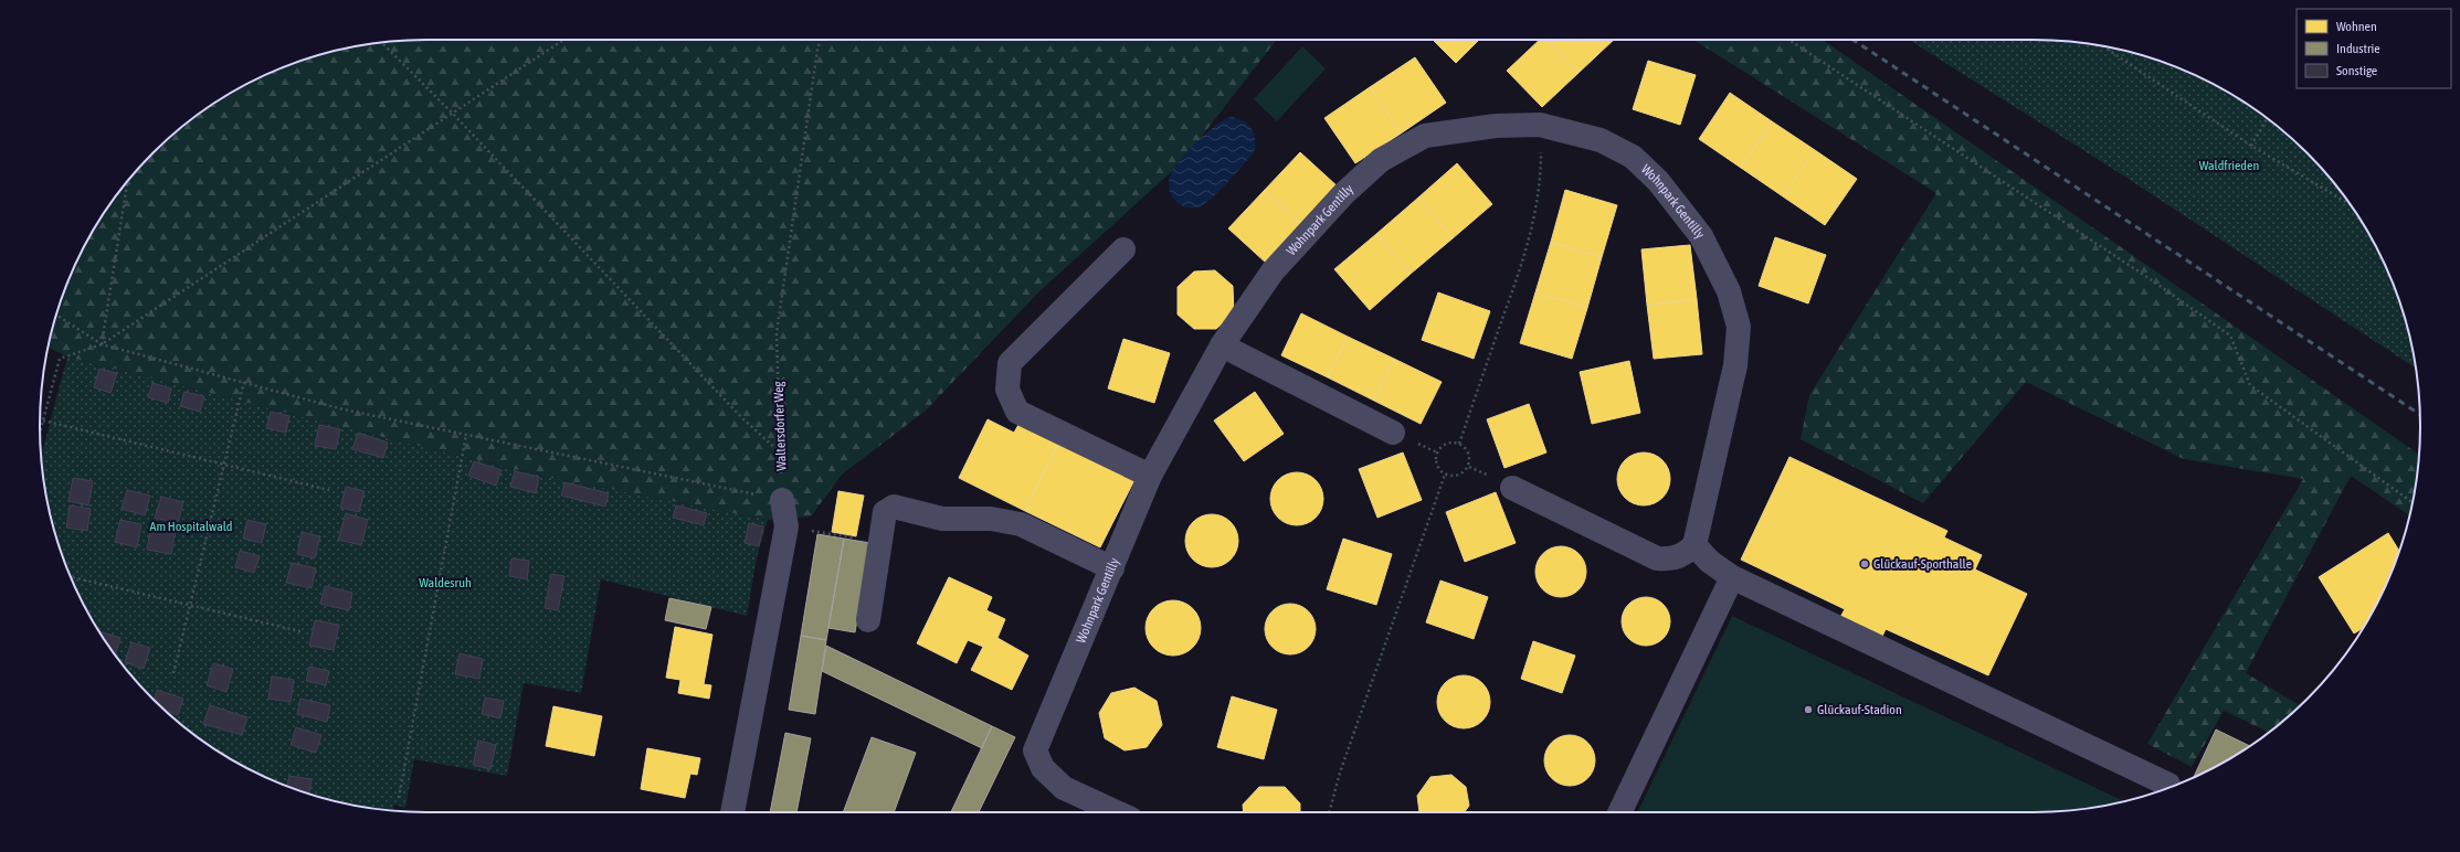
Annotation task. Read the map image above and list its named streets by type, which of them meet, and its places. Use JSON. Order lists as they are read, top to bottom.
{
  "streets": {
    "street": ["Wohnpark Gentilly"],
    "path": ["Waltersdorfer Weg"]
  },
  "parks": ["Waldfrieden", "Am Hospitalwald", "Waldesruh"],
  "places": ["Glückauf-Sporthalle", "Glückauf-Stadion"],
  "legend": ["Wohnen", "Industrie", "Sonstige"]
}
